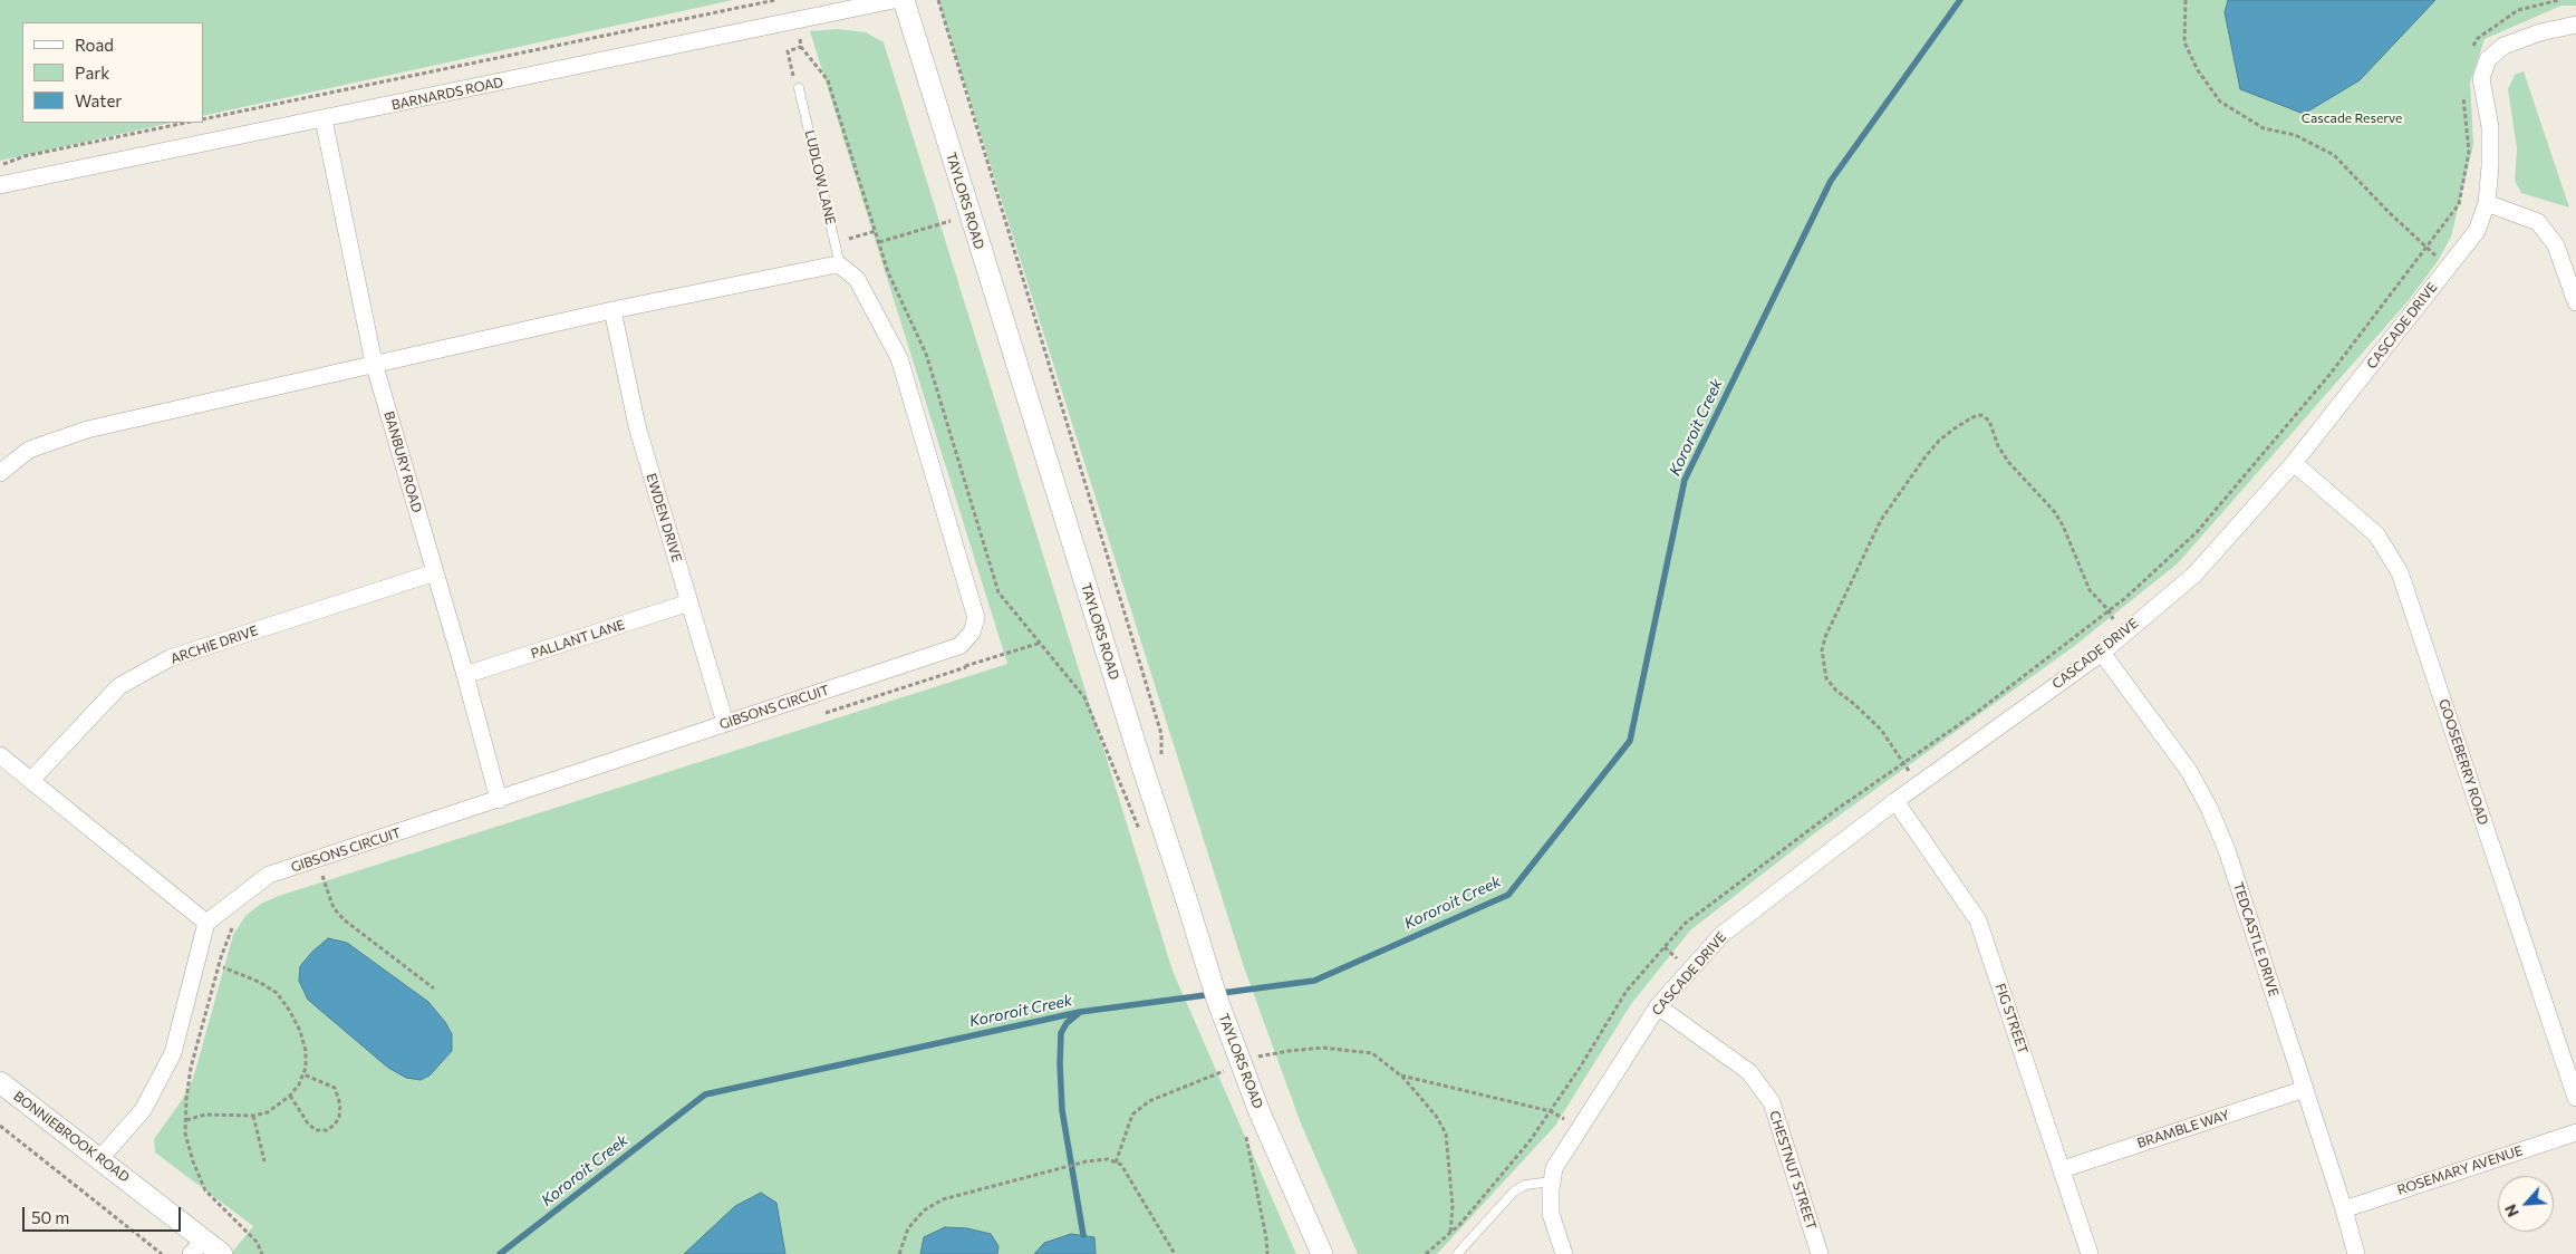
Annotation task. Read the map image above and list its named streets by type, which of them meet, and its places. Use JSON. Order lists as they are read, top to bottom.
{
  "streets": {
    "street": [
      "BARNARDS ROAD",
      "TAYLORS ROAD",
      "CASCADE DRIVE",
      "BANBURY ROAD",
      "EWDEN DRIVE",
      "PALLANT LANE",
      "ARCHIE DRIVE",
      "GIBSONS CIRCUIT",
      "GOOSEBERRY ROAD",
      "TEDCASTLE DRIVE",
      "FIG STREET",
      "BRAMBLE WAY",
      "BONNIEBROOK ROAD",
      "CHESTNUT STREET",
      "ROSEMARY AVENUE"
    ],
    "lane": ["LUDLOW LANE"]
  },
  "crossings": [
    ["BARNARDS ROAD", "BANBURY ROAD"],
    ["CASCADE DRIVE", "GOOSEBERRY ROAD"],
    ["CASCADE DRIVE", "TEDCASTLE DRIVE"],
    ["CASCADE DRIVE", "FIG STREET"],
    ["CASCADE DRIVE", "CHESTNUT STREET"],
    ["BANBURY ROAD", "PALLANT LANE"],
    ["BANBURY ROAD", "ARCHIE DRIVE"],
    ["BANBURY ROAD", "GIBSONS CIRCUIT"],
    ["EWDEN DRIVE", "PALLANT LANE"],
    ["EWDEN DRIVE", "GIBSONS CIRCUIT"],
    ["TEDCASTLE DRIVE", "BRAMBLE WAY"],
    ["TEDCASTLE DRIVE", "ROSEMARY AVENUE"],
    ["FIG STREET", "BRAMBLE WAY"]
  ],
  "water": ["Kororoit Creek"],
  "parks": ["Cascade Reserve"],
  "legend": ["Road", "Park", "Water"],
  "scale_bar": "50 m",
  "north": "bottom left"
}
